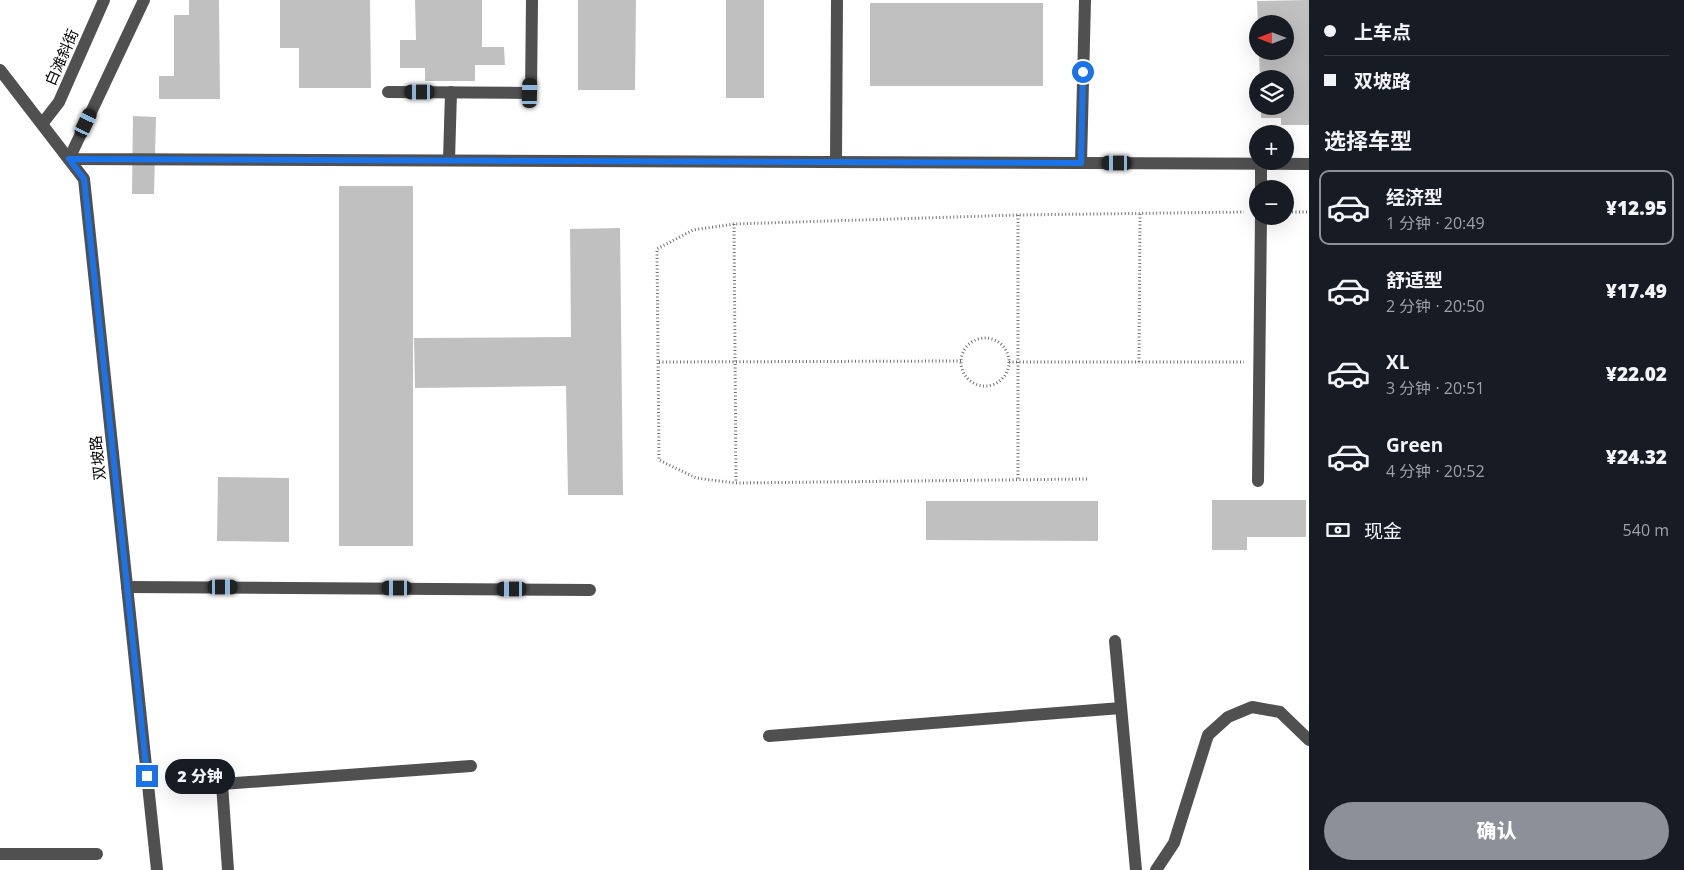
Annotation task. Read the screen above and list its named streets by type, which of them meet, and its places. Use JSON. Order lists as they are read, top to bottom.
{
  "streets": {
    "street": ["白滩斜街", "双坡路"]
  },
  "crossings": [
    ["白滩斜街", "双坡路"]
  ],
  "north": "left",
  "page": {
    "banner": ["上车点", "双坡路"],
    "map_buttons": ["+", "−"],
    "heading": "选择车型",
    "list": [
      {
        "name": "经济型",
        "note": "1 分钟 · 20:49",
        "value": "¥12.95"
      },
      {
        "name": "舒适型",
        "note": "2 分钟 · 20:50",
        "value": "¥17.49"
      },
      {
        "name": "XL",
        "note": "3 分钟 · 20:51",
        "value": "¥22.02"
      },
      {
        "name": "Green",
        "note": "4 分钟 · 20:52",
        "value": "¥24.32"
      }
    ],
    "pay": ["现金", "540 m"],
    "bubble": "2 分钟",
    "buttons": "确认"
  }
}
